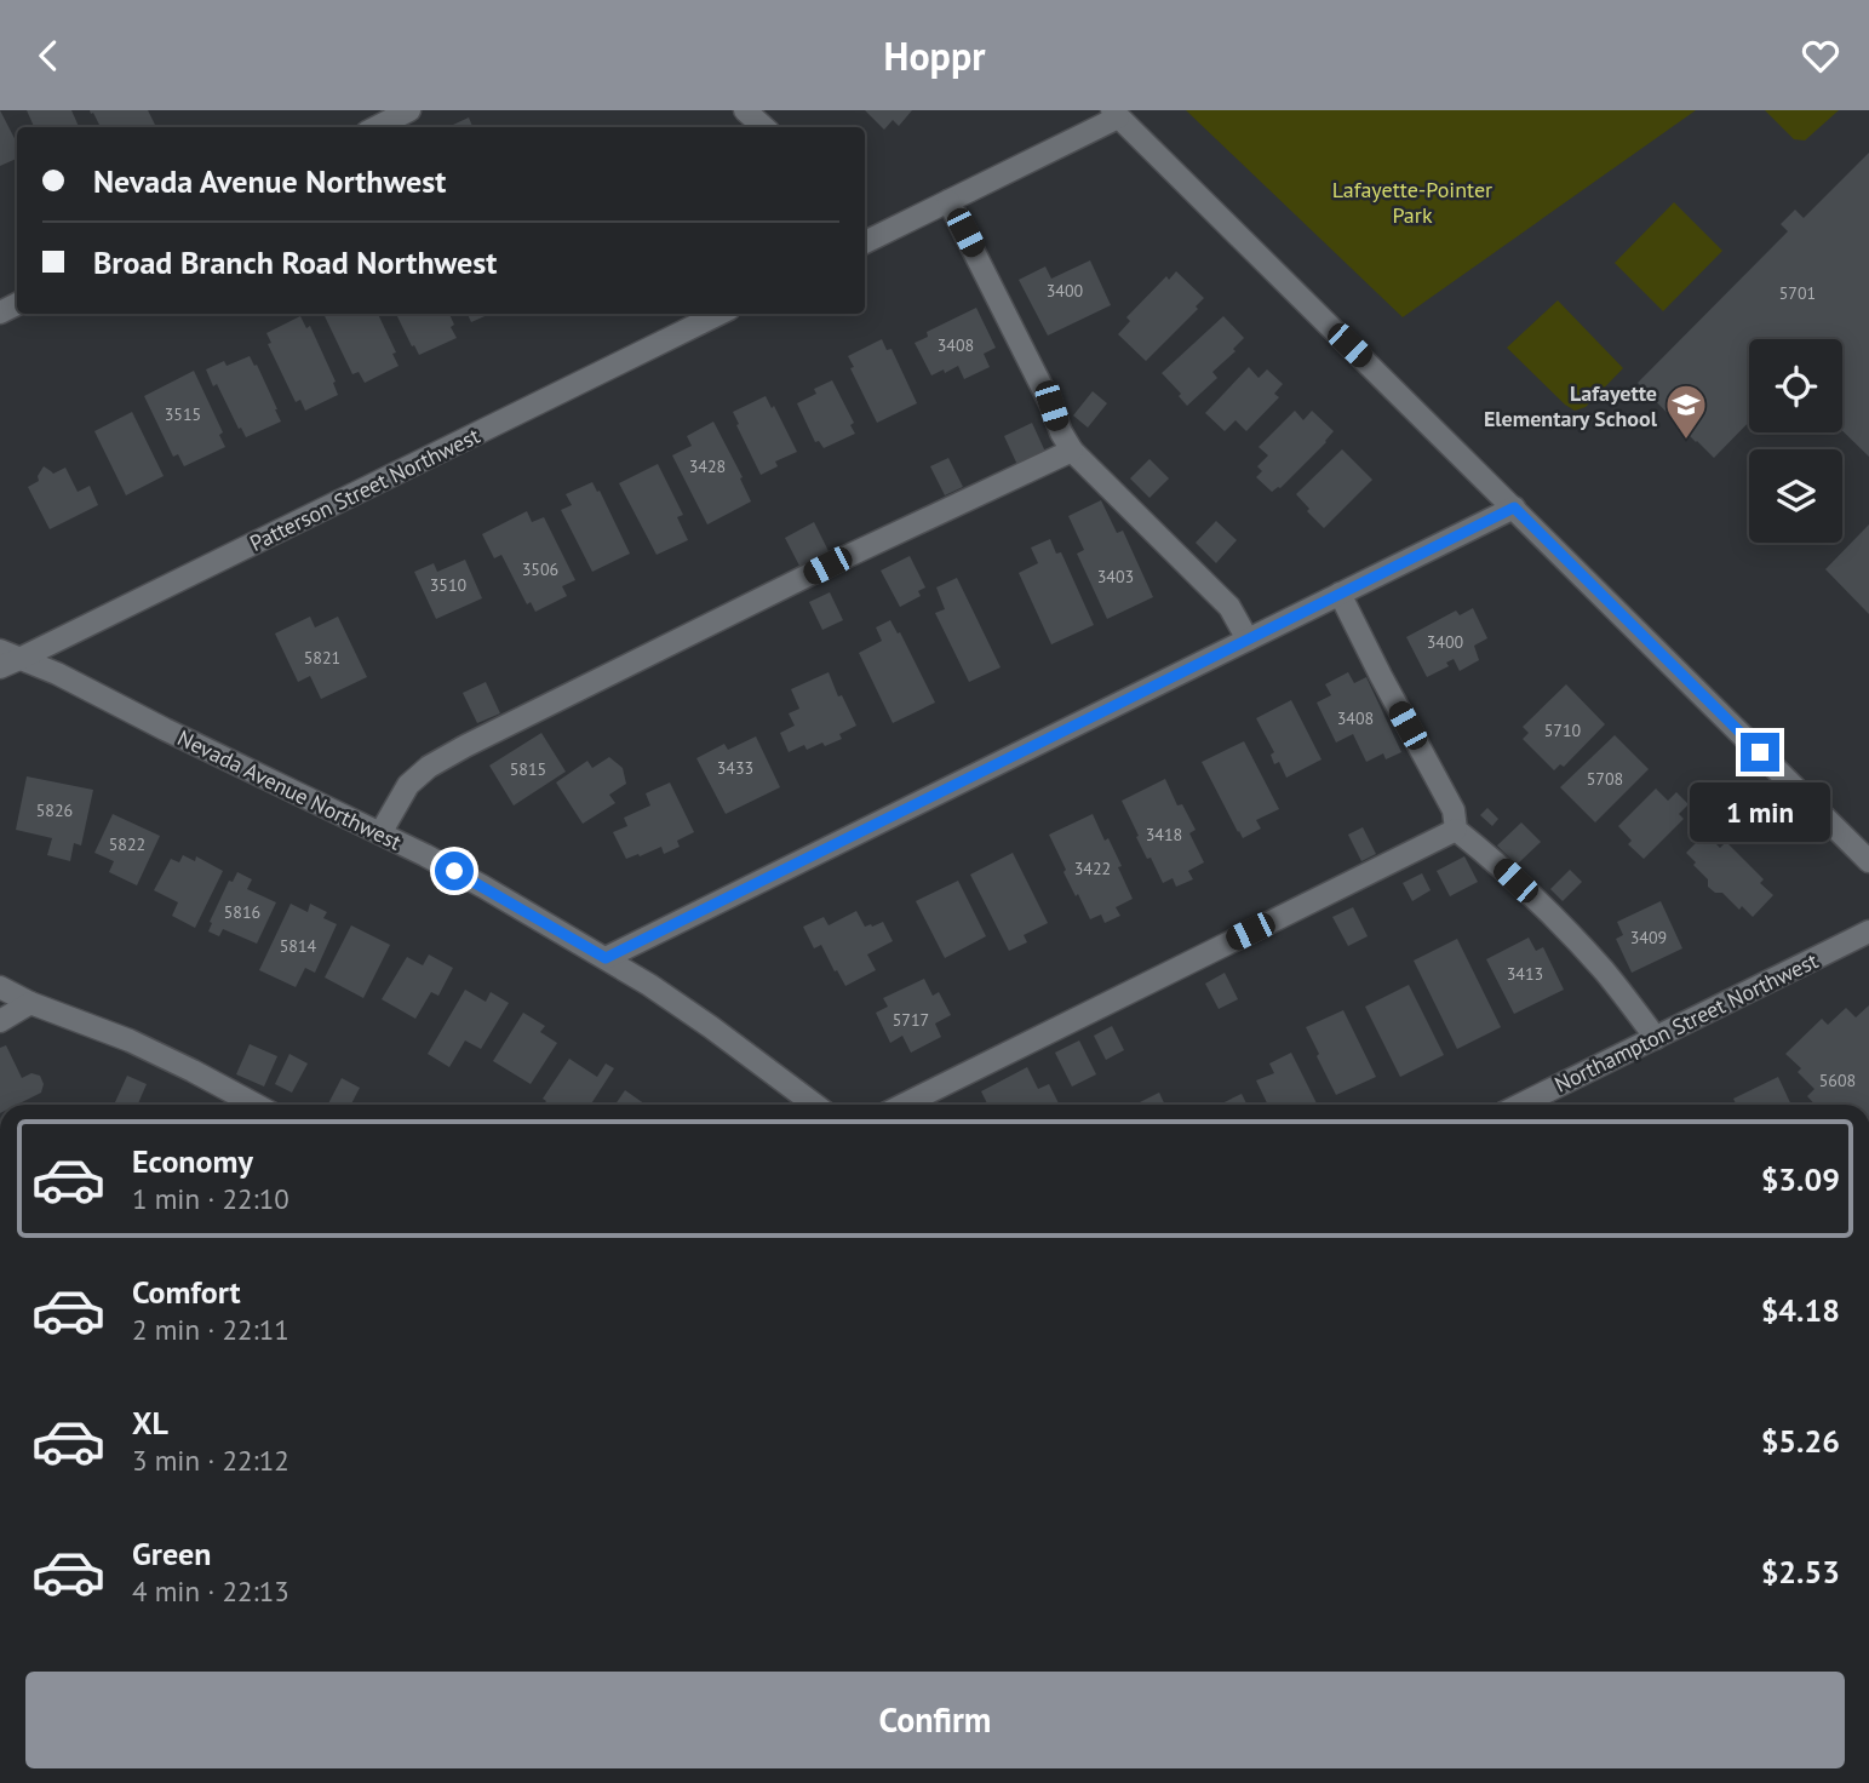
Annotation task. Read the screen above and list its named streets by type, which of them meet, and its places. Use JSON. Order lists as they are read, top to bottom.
{
  "streets": {
    "street": ["Patterson Street Northwest", "Nevada Avenue Northwest", "Northampton Street Northwest"]
  },
  "crossings": [
    ["Patterson Street Northwest", "Nevada Avenue Northwest"]
  ],
  "parks": ["Lafayette-Pointer Park"],
  "places": {
    "school or university": ["Lafayette Elementary School"]
  },
  "house_numbers": [
    "3400",
    "5701",
    "3408",
    "3515",
    "3428",
    "3506",
    "3403",
    "3510",
    "3400",
    "5821",
    "3408",
    "5710",
    "3433",
    "5815",
    "5708",
    "5826",
    "3418",
    "5822",
    "3422",
    "5816",
    "3409",
    "5814",
    "3413",
    "5717",
    "5608"
  ],
  "page": {
    "header": "Hoppr",
    "banner": ["Nevada Avenue Northwest", "Broad Branch Road Northwest"],
    "bubble": "1 min",
    "list": [
      {
        "name": "Economy",
        "note": "1 min · 22:10",
        "value": "$3.09"
      },
      {
        "name": "Comfort",
        "note": "2 min · 22:11",
        "value": "$4.18"
      },
      {
        "name": "XL",
        "note": "3 min · 22:12",
        "value": "$5.26"
      },
      {
        "name": "Green",
        "note": "4 min · 22:13",
        "value": "$2.53"
      }
    ],
    "buttons": "Confirm"
  }
}
